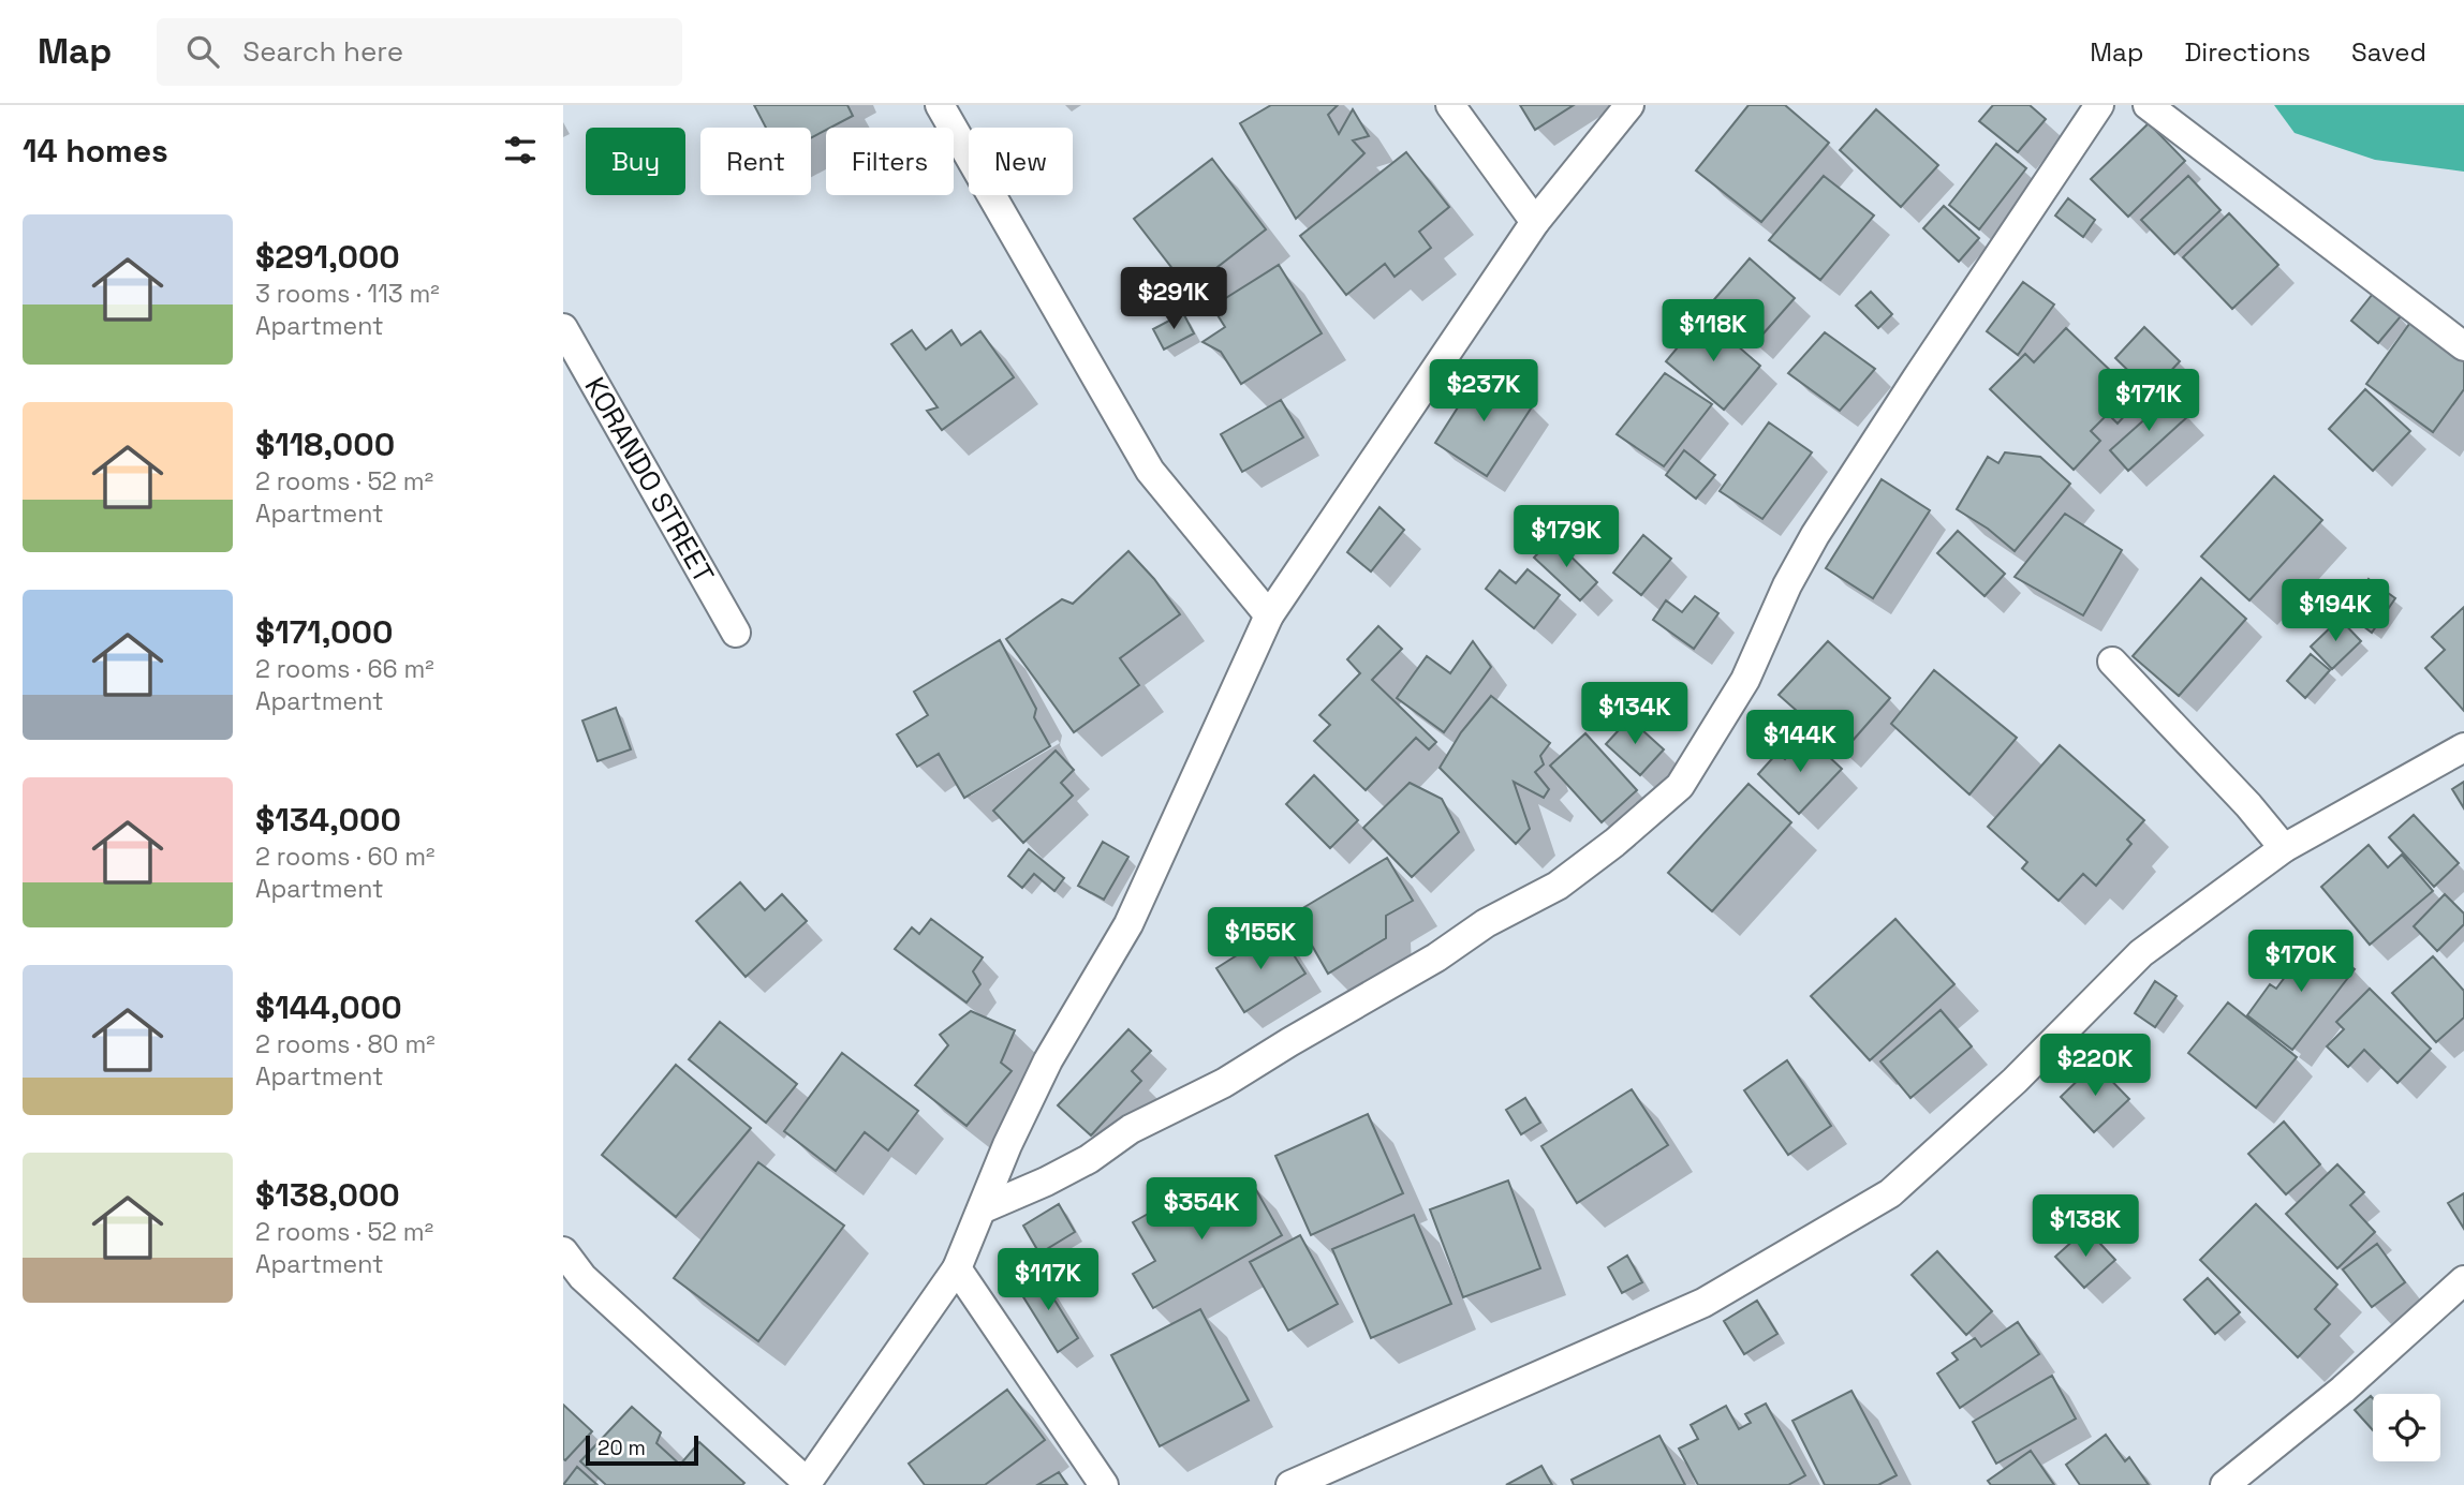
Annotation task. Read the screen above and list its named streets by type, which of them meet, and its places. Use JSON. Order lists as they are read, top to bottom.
{
  "streets": {
    "street": ["KORANDO STREET"]
  },
  "scale_bar": "20 m",
  "page": {
    "header": "Map",
    "search": "Search here",
    "nav": ["Map", "Directions", "Saved"],
    "heading": "14 homes",
    "chip": [
      "Buy",
      "Rent",
      "Filters",
      "New"
    ],
    "list": [
      {
        "name": "$291,000",
        "note": "3 rooms · 113 m² · Apartment"
      },
      {
        "name": "$118,000",
        "note": "2 rooms · 52 m² · Apartment"
      },
      {
        "name": "$171,000",
        "note": "2 rooms · 66 m² · Apartment"
      },
      {
        "name": "$134,000",
        "note": "2 rooms · 60 m² · Apartment"
      },
      {
        "name": "$144,000",
        "note": "2 rooms · 80 m² · Apartment"
      },
      {
        "name": "$138,000",
        "note": "2 rooms · 52 m² · Apartment"
      }
    ],
    "price": [
      "$291K",
      "$118K",
      "$237K",
      "$171K",
      "$179K",
      "$194K",
      "$134K",
      "$144K",
      "$155K",
      "$170K",
      "$220K",
      "$354K",
      "$138K",
      "$117K"
    ],
    "scale": "20 m"
  }
}
